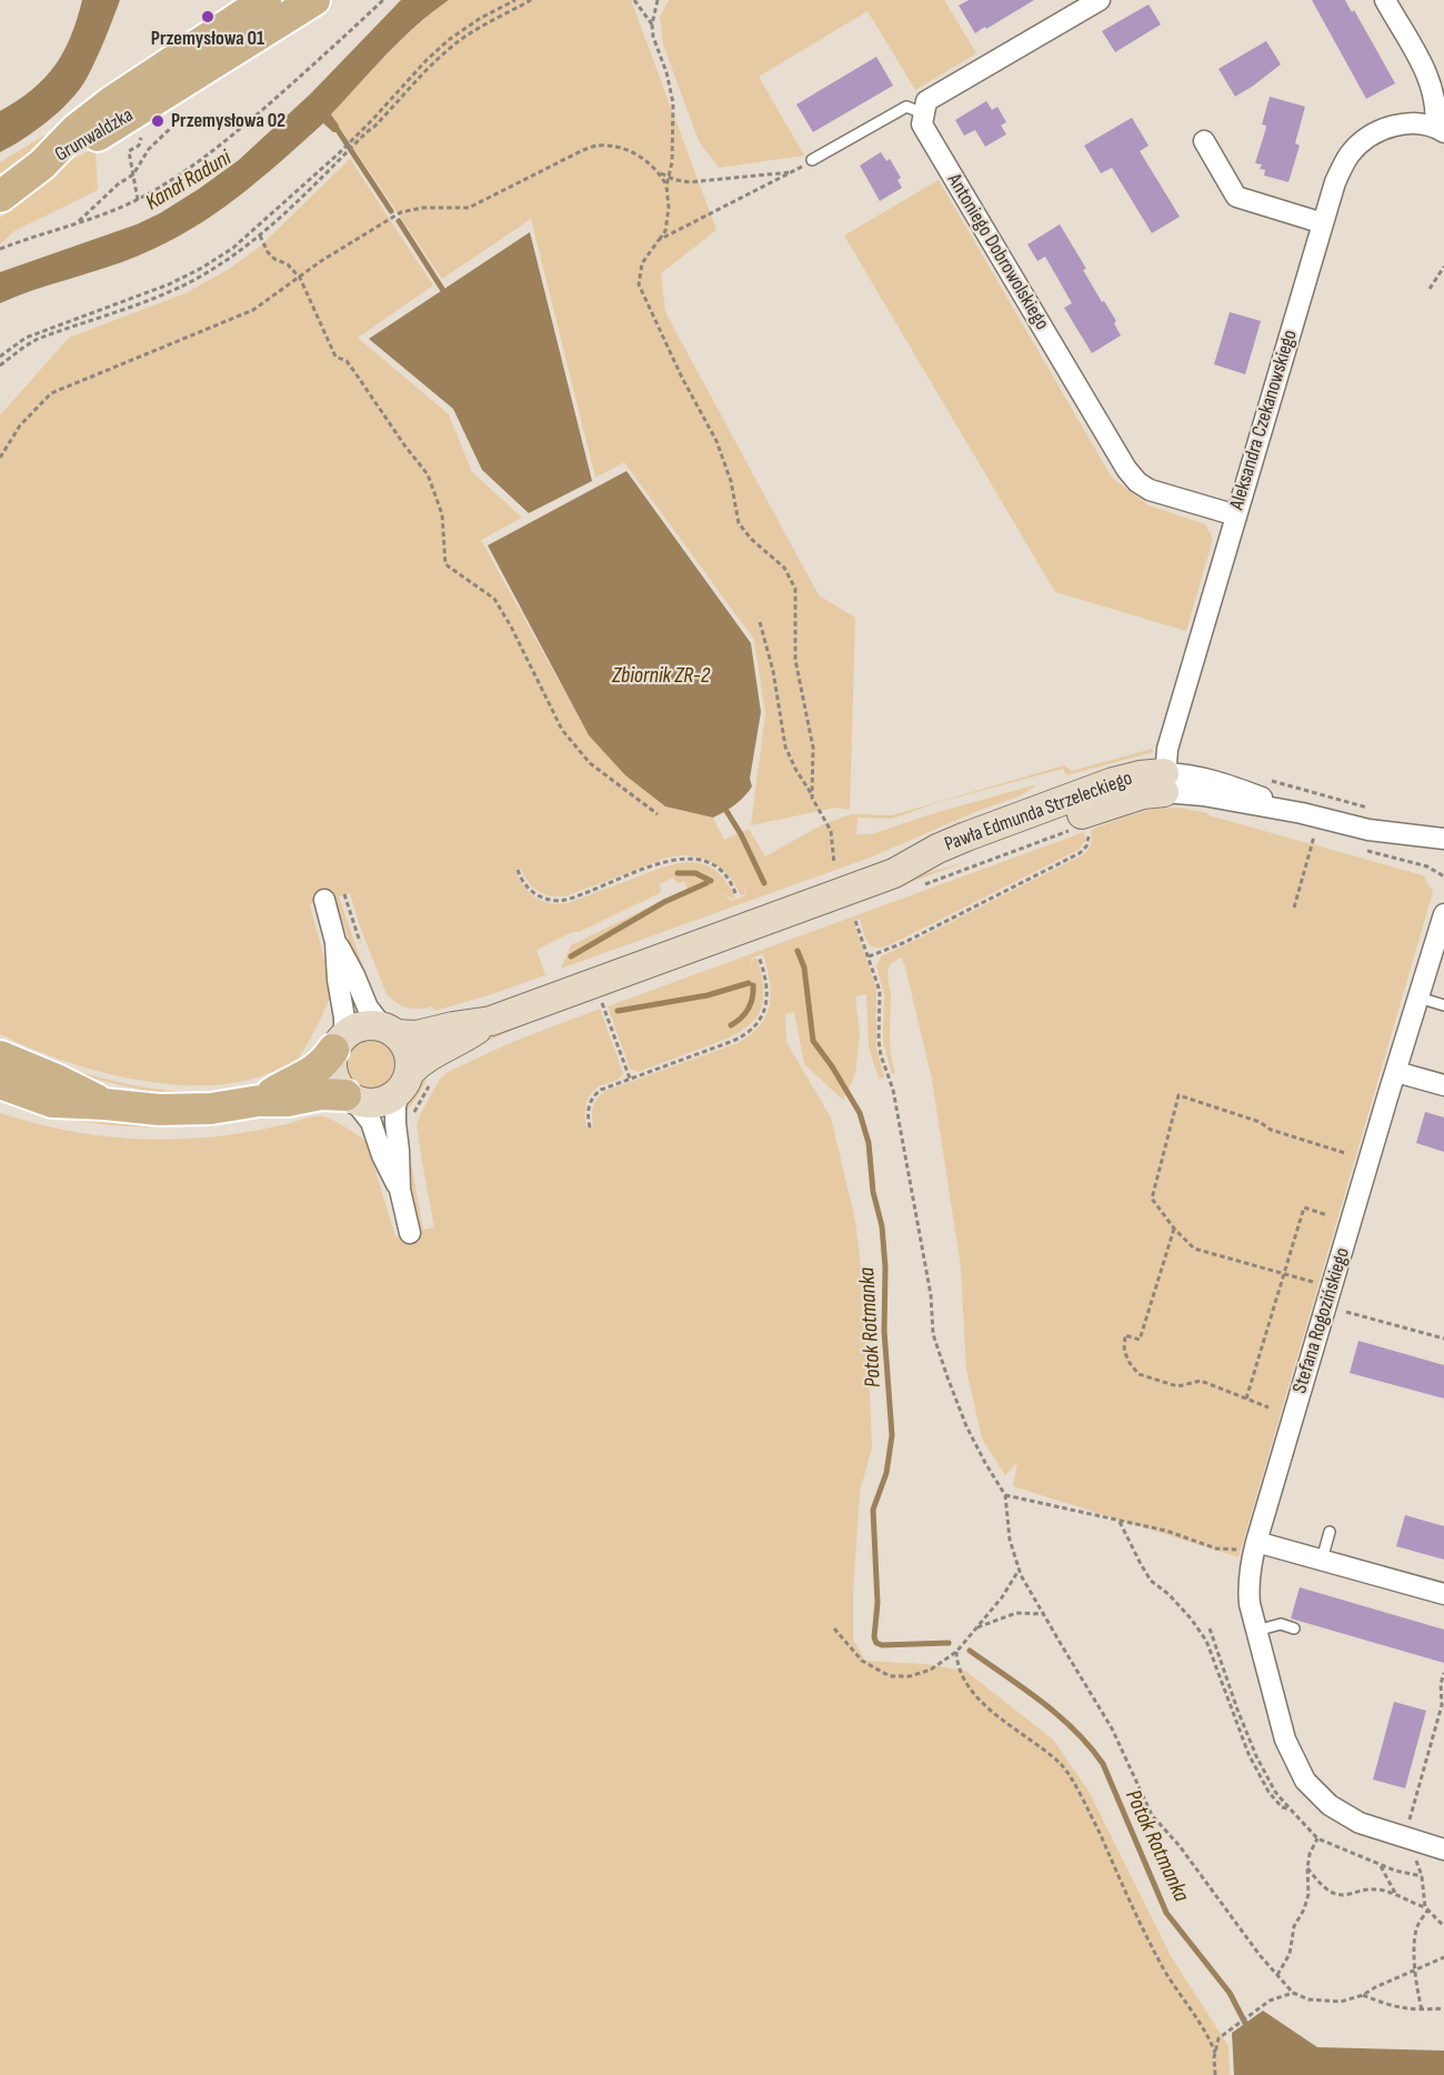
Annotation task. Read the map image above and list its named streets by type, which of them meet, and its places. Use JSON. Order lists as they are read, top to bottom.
{
  "streets": {
    "main road": ["Grunwaldzka", "Pawła Edmunda Strzeleckiego"],
    "street": ["Antoniego Dobrowolskiego", "Aleksandra Czekanowskiego", "Stefana Rogozińskiego"]
  },
  "crossings": [
    ["Antoniego Dobrowolskiego", "Aleksandra Czekanowskiego"],
    ["Aleksandra Czekanowskiego", "Pawła Edmunda Strzeleckiego"]
  ],
  "water": ["Kanał Raduni", "Zbiornik ZR-2", "Potok Rotmanka"],
  "places": ["Przemysłowa 01", "Przemysłowa 02"]
}
